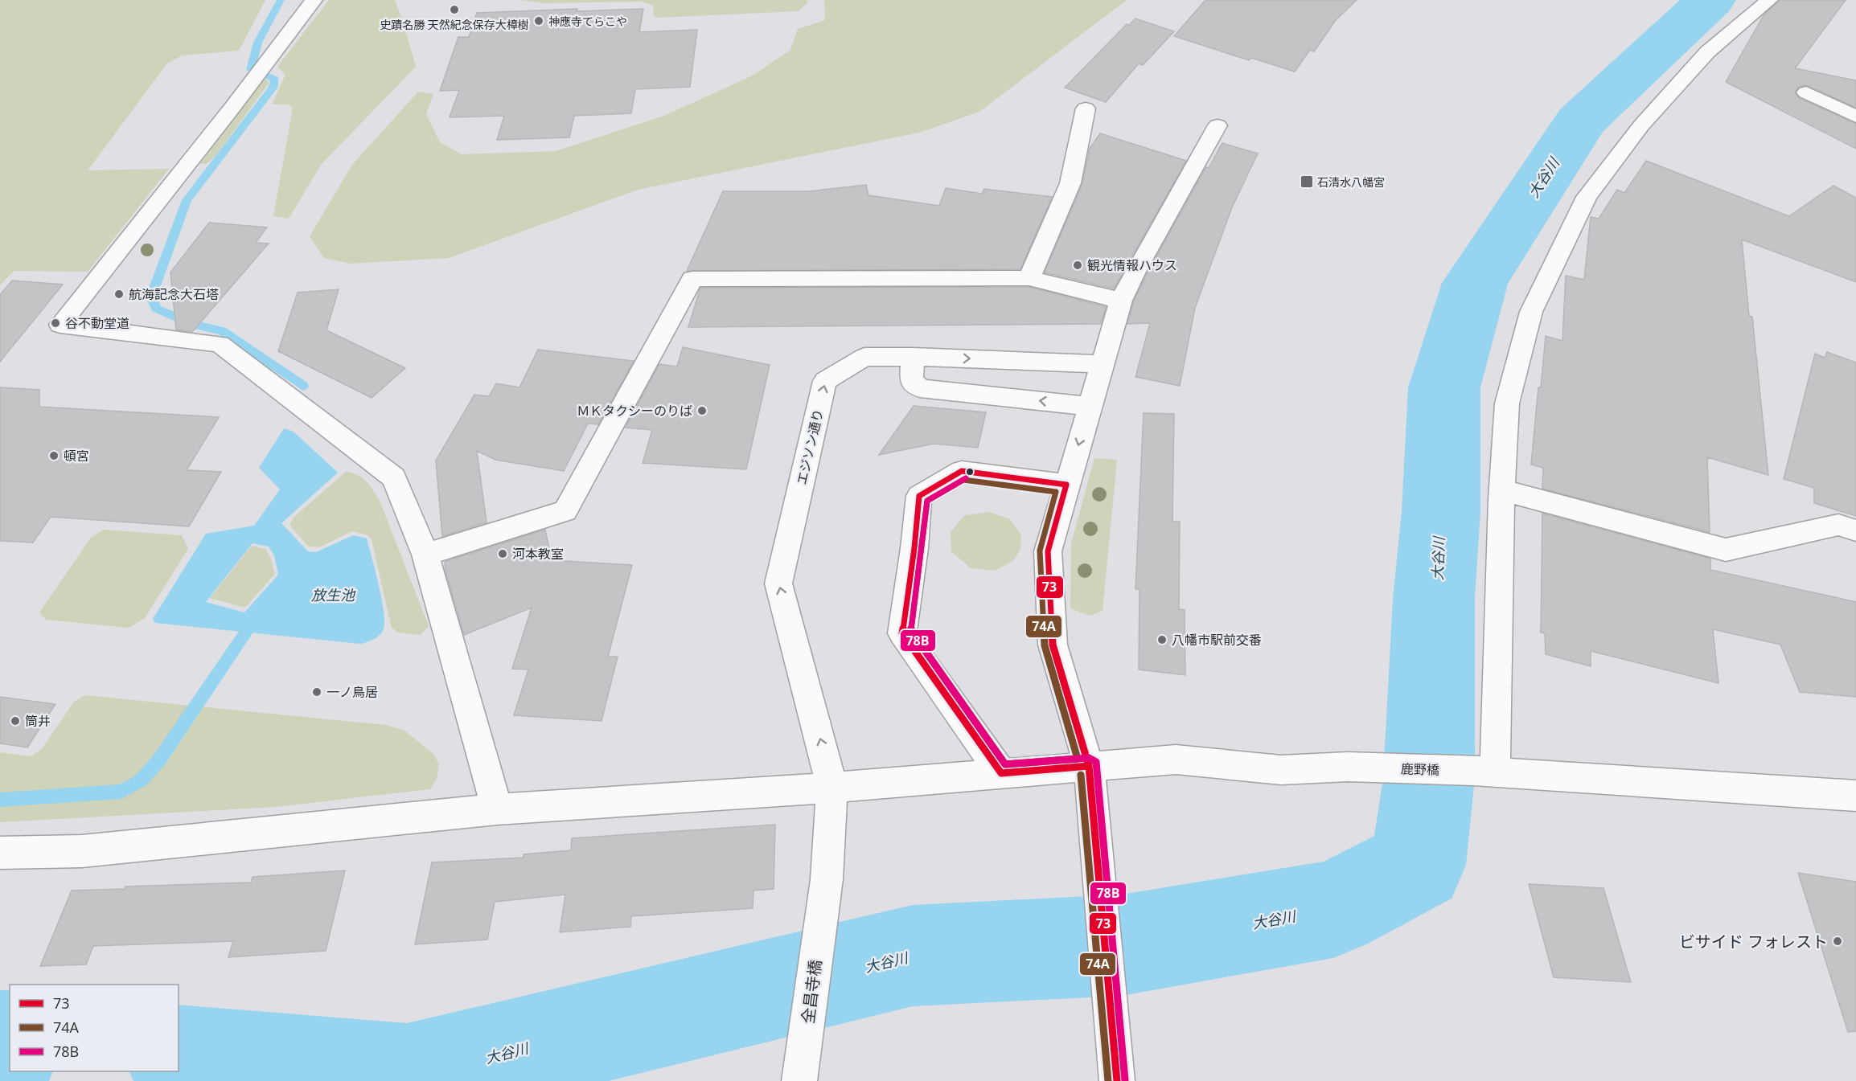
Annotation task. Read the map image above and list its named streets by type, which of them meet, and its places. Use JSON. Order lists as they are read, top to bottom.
{
  "streets": {
    "street": ["エジソン通り", "鹿野橋", "全昌寺橋"]
  },
  "crossings": [
    ["エジソン通り", "鹿野橋"],
    ["エジソン通り", "全昌寺橋"]
  ],
  "water": ["大谷川", "放生池"],
  "places": {
    "other": [
      "史蹟名勝 天然紀念保存大樟樹",
      "神應寺てらこや",
      "観光情報ハウス",
      "航海記念大石塔",
      "谷不動堂道",
      "ＭＫタクシーのりば",
      "頓宮",
      "河本教室",
      "八幡市駅前交番",
      "一ノ鳥居",
      "筒井",
      "ビサイド フォレスト"
    ],
    "transit": ["石清水八幡宮"]
  },
  "lines": ["transit line 73", "transit line 78B", "transit line 74A"],
  "legend": ["73", "74A", "78B"]
}
